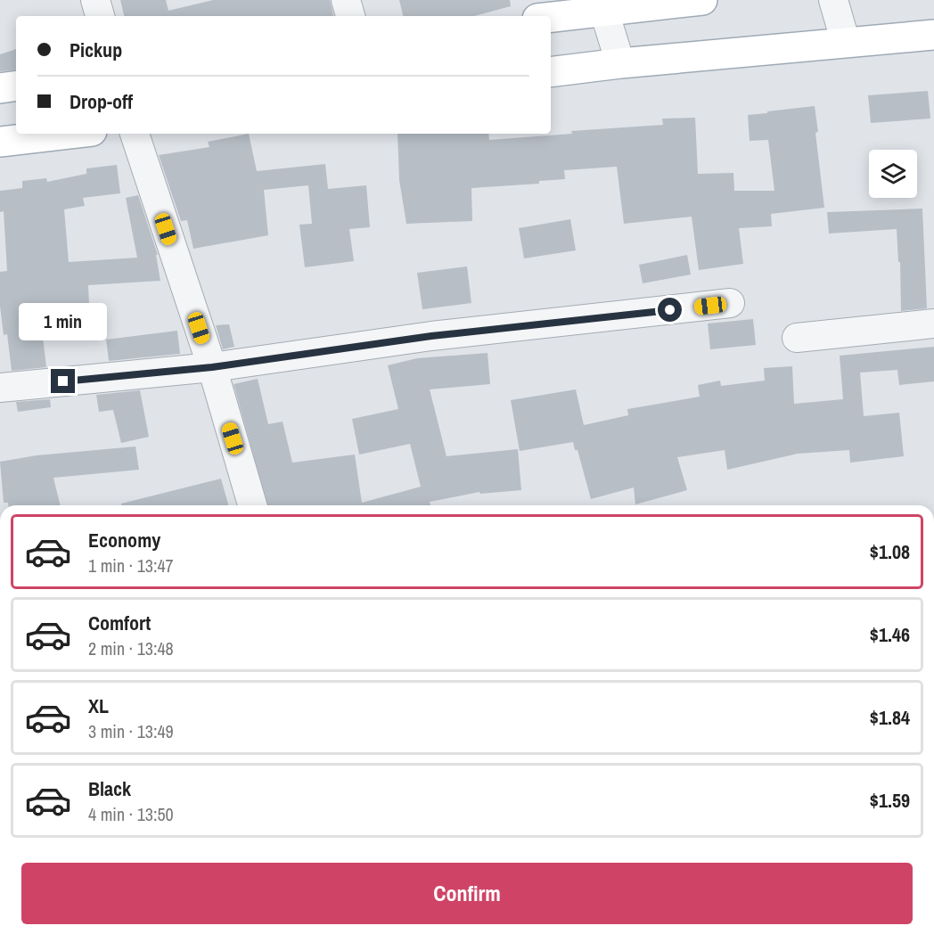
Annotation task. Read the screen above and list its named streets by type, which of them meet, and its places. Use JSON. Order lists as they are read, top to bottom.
{
  "page": {
    "banner": ["Pickup", "Drop-off"],
    "bubble": "1 min",
    "list": [
      {
        "name": "Economy",
        "note": "1 min · 13:47",
        "value": "$1.08"
      },
      {
        "name": "Comfort",
        "note": "2 min · 13:48",
        "value": "$1.46"
      },
      {
        "name": "XL",
        "note": "3 min · 13:49",
        "value": "$1.84"
      },
      {
        "name": "Black",
        "note": "4 min · 13:50",
        "value": "$1.59"
      }
    ],
    "buttons": "Confirm"
  }
}
